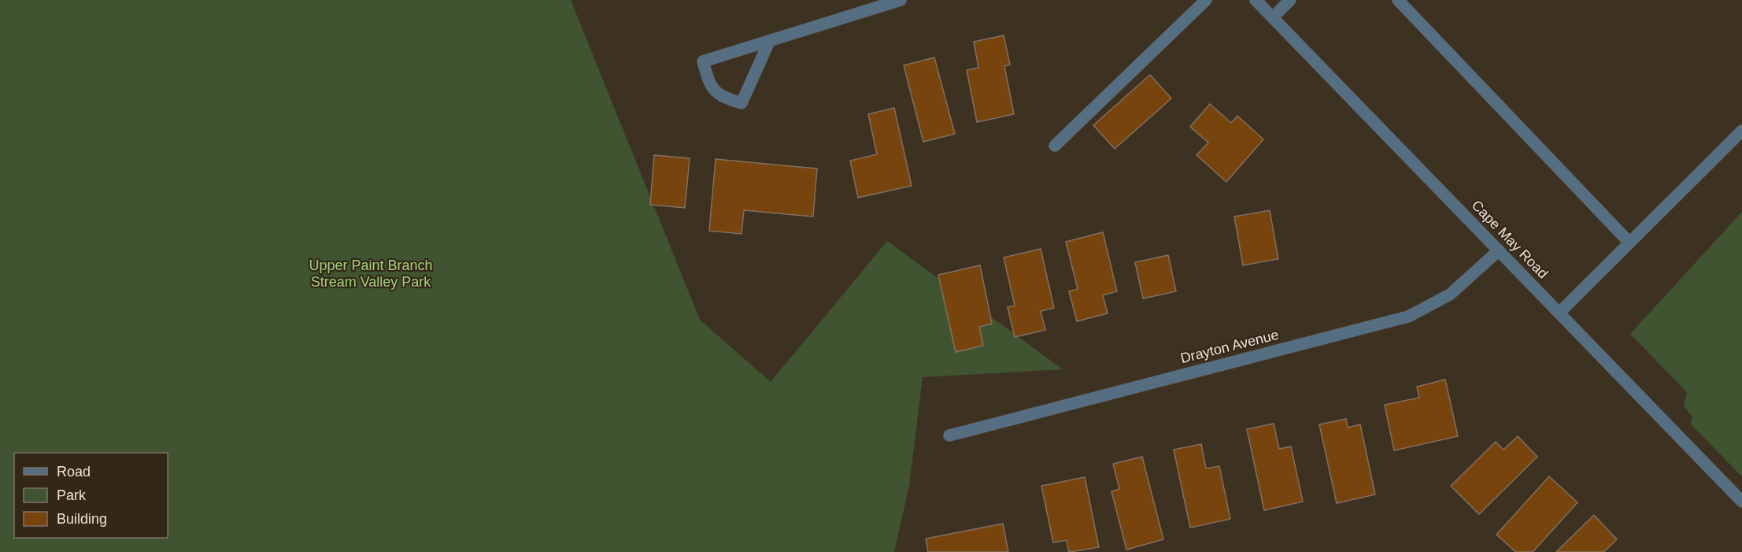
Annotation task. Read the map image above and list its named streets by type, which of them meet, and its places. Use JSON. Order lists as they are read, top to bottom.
{
  "streets": {
    "street": ["Cape May Road", "Drayton Avenue"]
  },
  "crossings": [
    ["Cape May Road", "Drayton Avenue"]
  ],
  "parks": ["Upper Paint Branch Stream Valley Park"],
  "legend": ["Road", "Park", "Building"]
}
